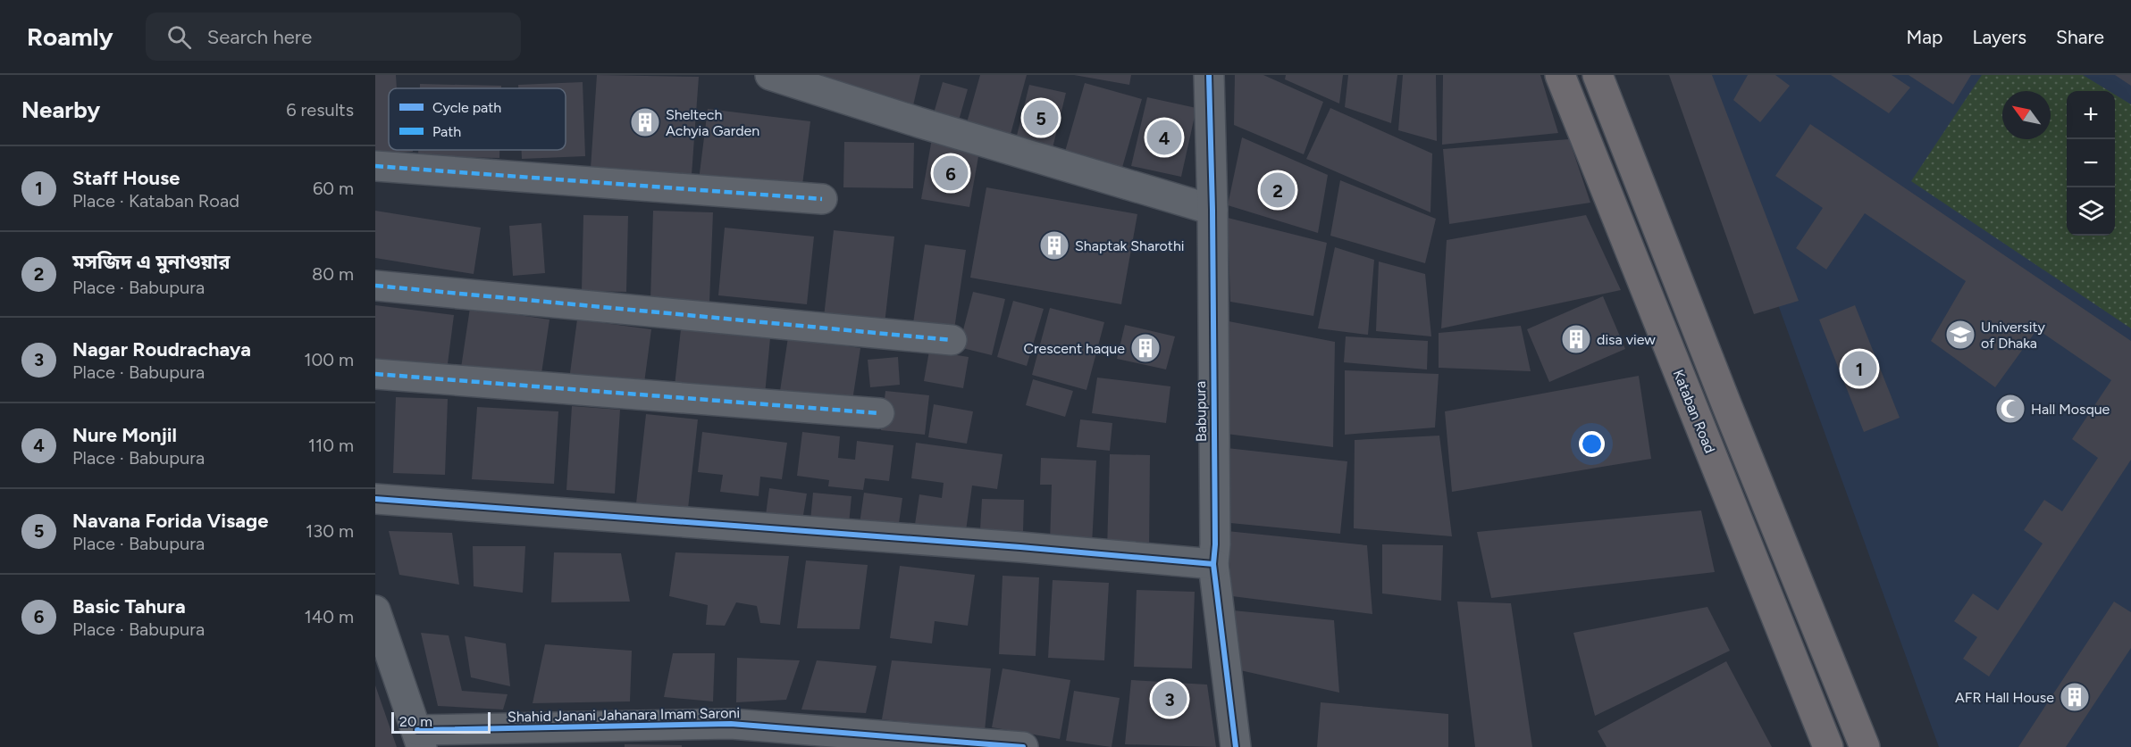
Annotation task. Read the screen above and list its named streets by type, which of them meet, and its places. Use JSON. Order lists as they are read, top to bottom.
{
  "streets": {
    "main road": ["Kataban Road"],
    "street": ["Babupura", "Shahid Janani Jahanara Imam Saroni"]
  },
  "places": {
    "building": [
      "Sheltech Achyia Garden",
      "Shaptak Sharothi",
      "disa view",
      "Crescent haque",
      "AFR Hall House"
    ],
    "school or university": ["University of Dhaka"],
    "mosque": ["Hall Mosque"]
  },
  "legend": ["Cycle path", "Path"],
  "scale_bar": "20 m",
  "north": "top left",
  "page": {
    "header": "Roamly",
    "search": "Search here",
    "nav": ["Map", "Layers", "Share"],
    "heading": ["Nearby", "6 results"],
    "map_buttons": ["+", "−"],
    "pins": [
      "5",
      "4",
      "6",
      "2",
      "1",
      "3"
    ],
    "list": [
      {
        "mark": "1",
        "name": "Staff House",
        "note": "Place · Kataban Road",
        "value": "60 m"
      },
      {
        "mark": "2",
        "name": "মসজিদ এ মুনাওয়ার",
        "note": "Place · Babupura",
        "value": "80 m"
      },
      {
        "mark": "3",
        "name": "Nagar Roudrachaya",
        "note": "Place · Babupura",
        "value": "100 m"
      },
      {
        "mark": "4",
        "name": "Nure Monjil",
        "note": "Place · Babupura",
        "value": "110 m"
      },
      {
        "mark": "5",
        "name": "Navana Forida Visage",
        "note": "Place · Babupura",
        "value": "130 m"
      },
      {
        "mark": "6",
        "name": "Basic Tahura",
        "note": "Place · Babupura",
        "value": "140 m"
      }
    ],
    "scale": "20 m"
  }
}
